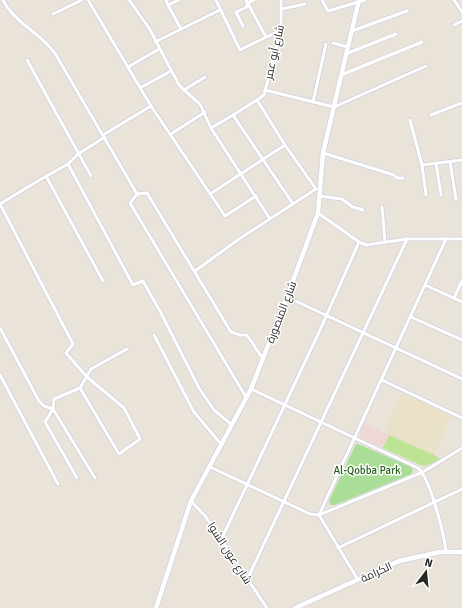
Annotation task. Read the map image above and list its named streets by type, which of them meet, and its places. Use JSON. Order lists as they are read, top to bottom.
{
  "streets": {
    "main road": ["شارع المنصورة", "الكرامة"],
    "street": ["شارع أبو عمر", "شارع عون الشوا"]
  },
  "crossings": [
    ["شارع المنصورة", "شارع عون الشوا"]
  ],
  "parks": ["Al-Qobba Park"],
  "north": "top"
}
